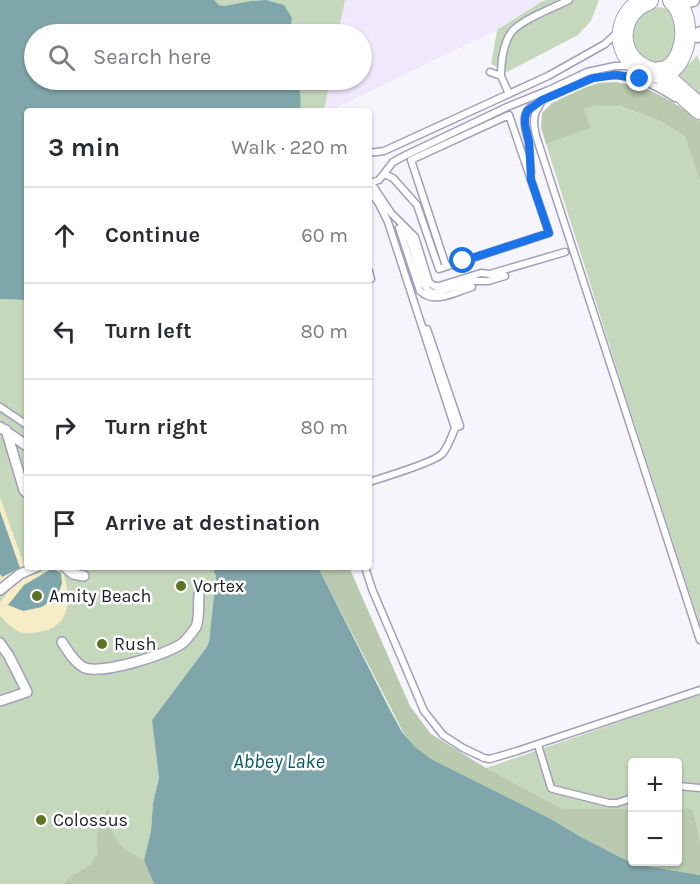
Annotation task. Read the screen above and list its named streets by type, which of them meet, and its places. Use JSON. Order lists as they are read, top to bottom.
{
  "water": ["Abbey Lake"],
  "places": [
    "Vortex",
    "Amity Beach",
    "Rush",
    "Colossus"
  ],
  "page": {
    "search": "Search here",
    "heading": ["3 min", "Walk · 220 m"],
    "list": [
      ["Continue", "60 m"],
      ["Turn left", "80 m"],
      ["Turn right", "80 m"],
      "Arrive at destination"
    ],
    "map_buttons": ["+", "−"]
  }
}
